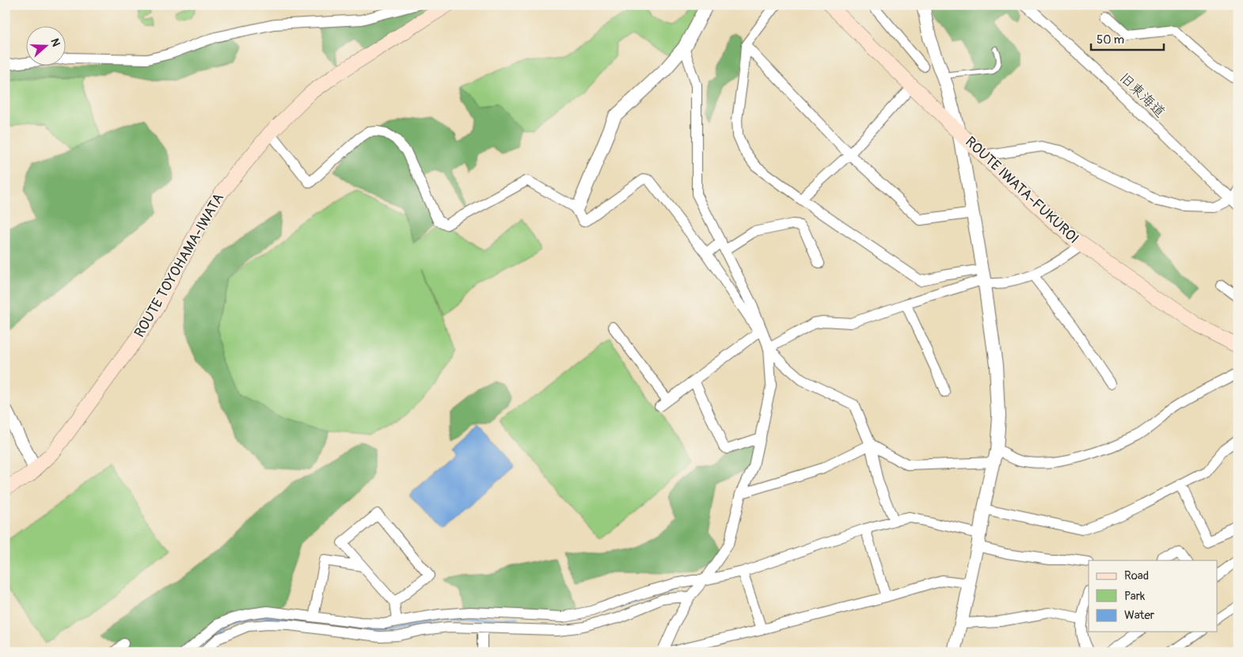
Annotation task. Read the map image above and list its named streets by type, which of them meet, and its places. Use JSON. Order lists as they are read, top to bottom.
{
  "streets": {
    "main road": ["ROUTE IWATA-FUKUROI", "ROUTE TOYOHAMA-IWATA"],
    "street": ["旧東海道"]
  },
  "legend": ["Road", "Park", "Water"],
  "scale_bar": "50 m",
  "north": "right"
}
